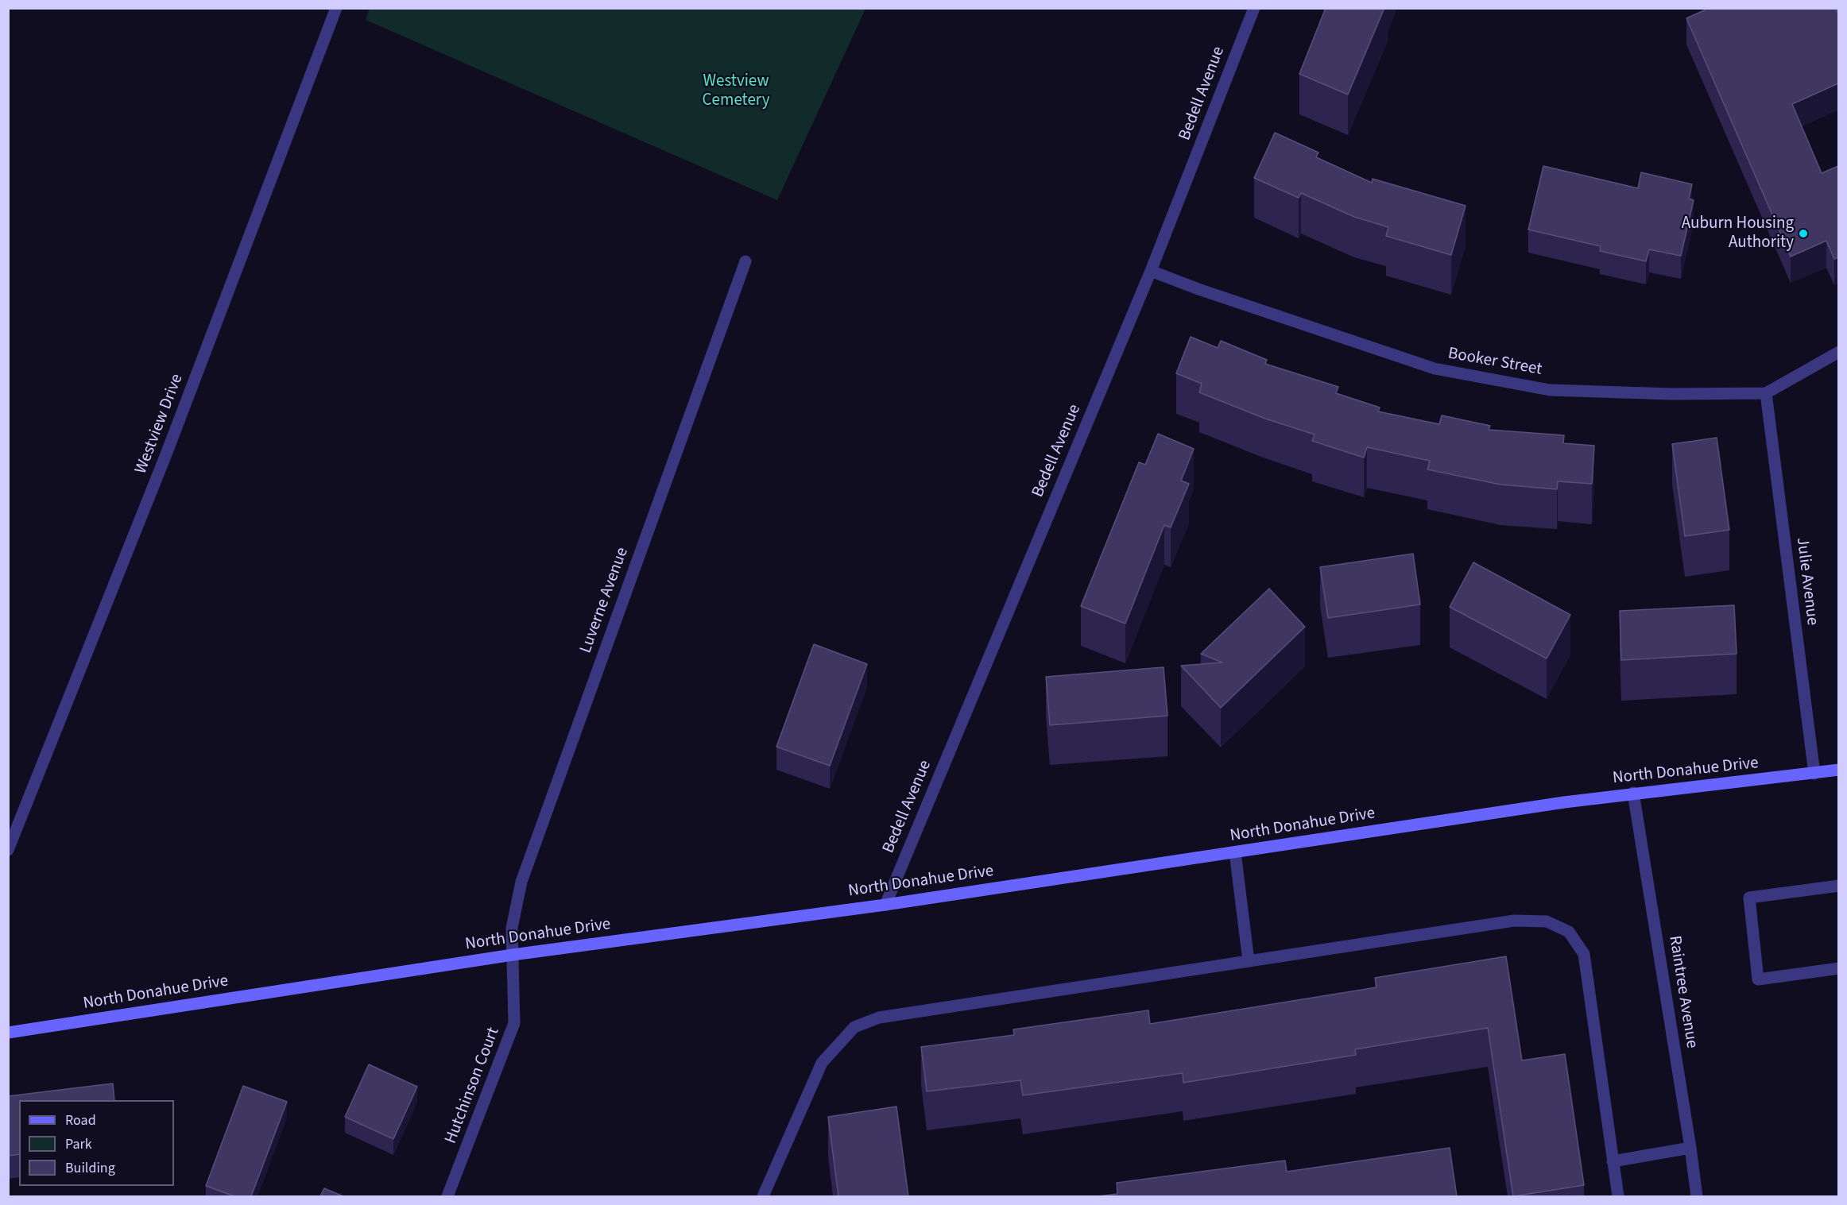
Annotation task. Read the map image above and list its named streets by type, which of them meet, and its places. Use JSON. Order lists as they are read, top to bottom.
{
  "streets": {
    "street": [
      "Bedell Avenue",
      "Booker Street",
      "Westview Drive",
      "Julie Avenue",
      "Luverne Avenue",
      "North Donahue Drive",
      "Raintree Avenue",
      "Hutchinson Court"
    ]
  },
  "crossings": [
    ["Bedell Avenue", "Booker Street"],
    ["Bedell Avenue", "North Donahue Drive"],
    ["Booker Street", "Julie Avenue"],
    ["Julie Avenue", "North Donahue Drive"],
    ["Luverne Avenue", "North Donahue Drive"],
    ["Luverne Avenue", "Hutchinson Court"],
    ["North Donahue Drive", "Raintree Avenue"],
    ["North Donahue Drive", "Hutchinson Court"]
  ],
  "parks": ["Westview Cemetery"],
  "places": ["Auburn Housing Authority"],
  "legend": ["Road", "Park", "Building"]
}
